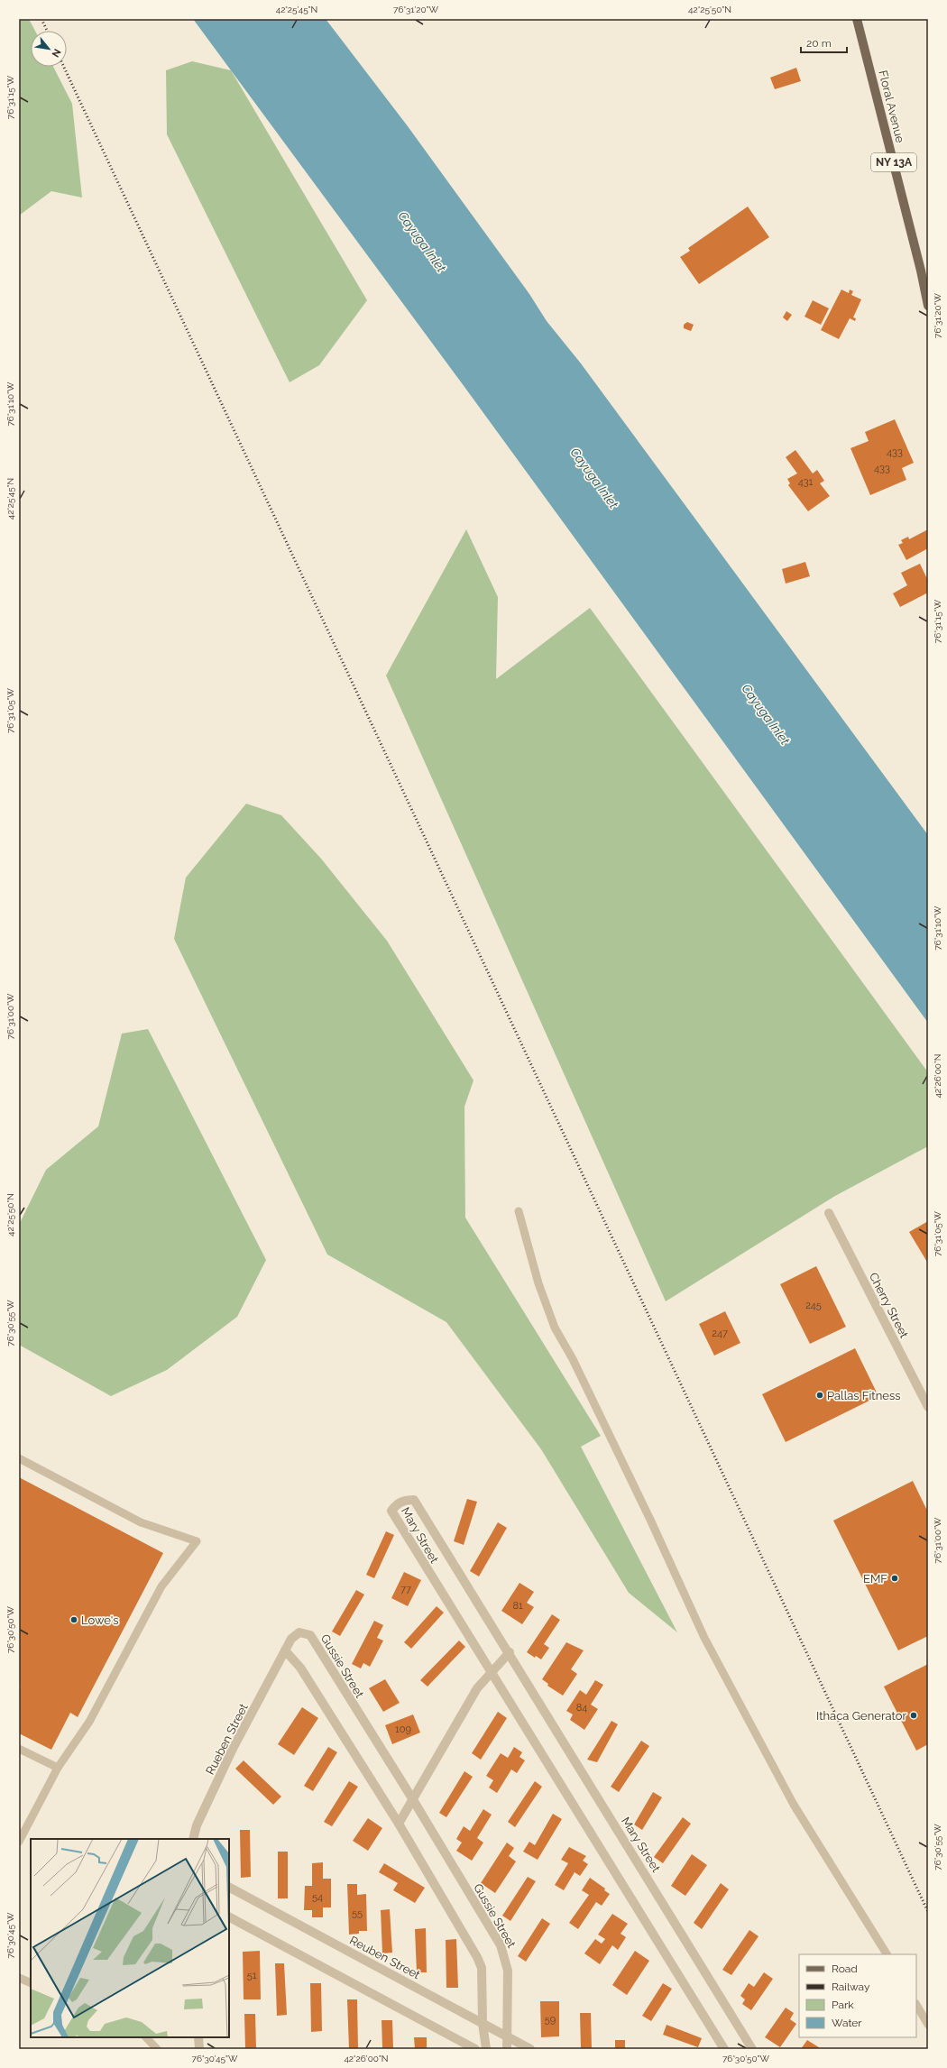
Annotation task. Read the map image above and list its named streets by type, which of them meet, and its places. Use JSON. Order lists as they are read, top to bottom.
{
  "streets": {
    "main road": ["Floral Avenue", "NY 13A"],
    "street": [
      "Cherry Street",
      "Mary Street",
      "Gussie Street",
      "Rueben Street",
      "Reuben Street"
    ]
  },
  "crossings": [
    ["Gussie Street", "Rueben Street"],
    ["Gussie Street", "Reuben Street"]
  ],
  "water": ["Cayuga Inlet"],
  "places": [
    "Pallas Fitness",
    "EMF",
    "Lowe's",
    "Ithaca Generator"
  ],
  "house_numbers": [
    "433",
    "433",
    "431",
    "245",
    "247",
    "77",
    "81",
    "84",
    "109",
    "54",
    "55",
    "51",
    "59"
  ],
  "legend": [
    "Road",
    "Railway",
    "Park",
    "Water"
  ],
  "scale_bar": "20 m",
  "north": "bottom right",
  "coordinates": [
    "42°25'45\"N",
    "76°31'20\"W",
    "42°25'50\"N",
    "76°31'15\"W",
    "76°31'10\"W",
    "76°31'05\"W",
    "76°31'00\"W",
    "42°26'00\"N",
    "76°30'55\"W",
    "76°30'50\"W",
    "76°30'45\"W"
  ]
}
